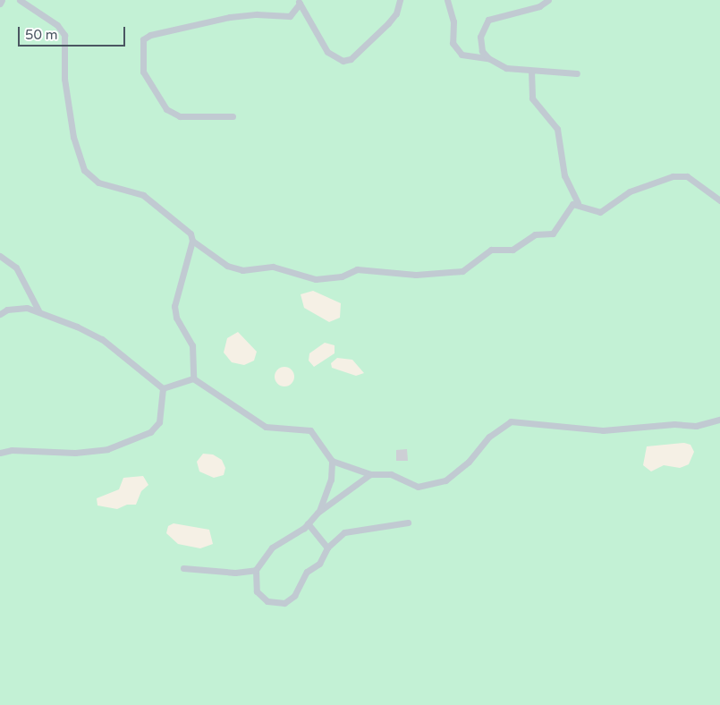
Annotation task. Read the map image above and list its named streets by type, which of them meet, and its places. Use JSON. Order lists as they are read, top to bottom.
{
  "scale_bar": "50 m"
}
